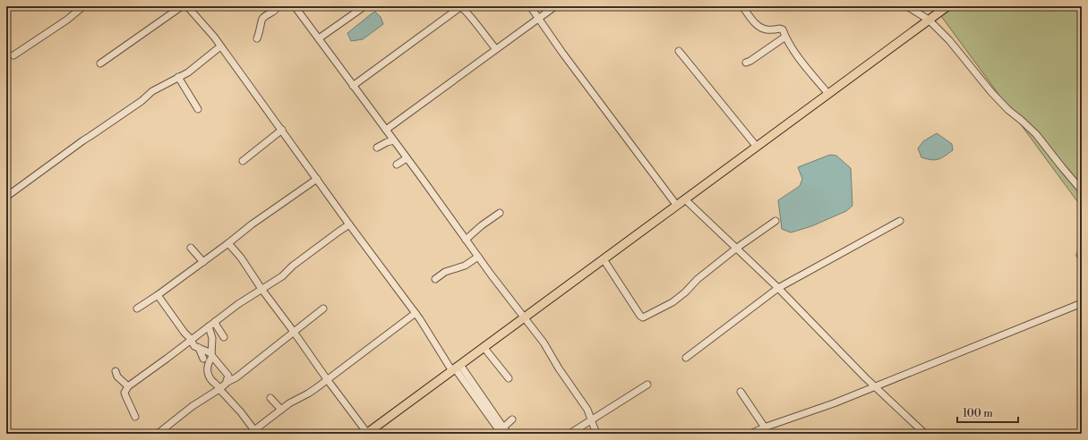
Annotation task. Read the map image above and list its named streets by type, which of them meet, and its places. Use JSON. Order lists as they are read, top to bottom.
{
  "scale_bar": "100 m"
}
